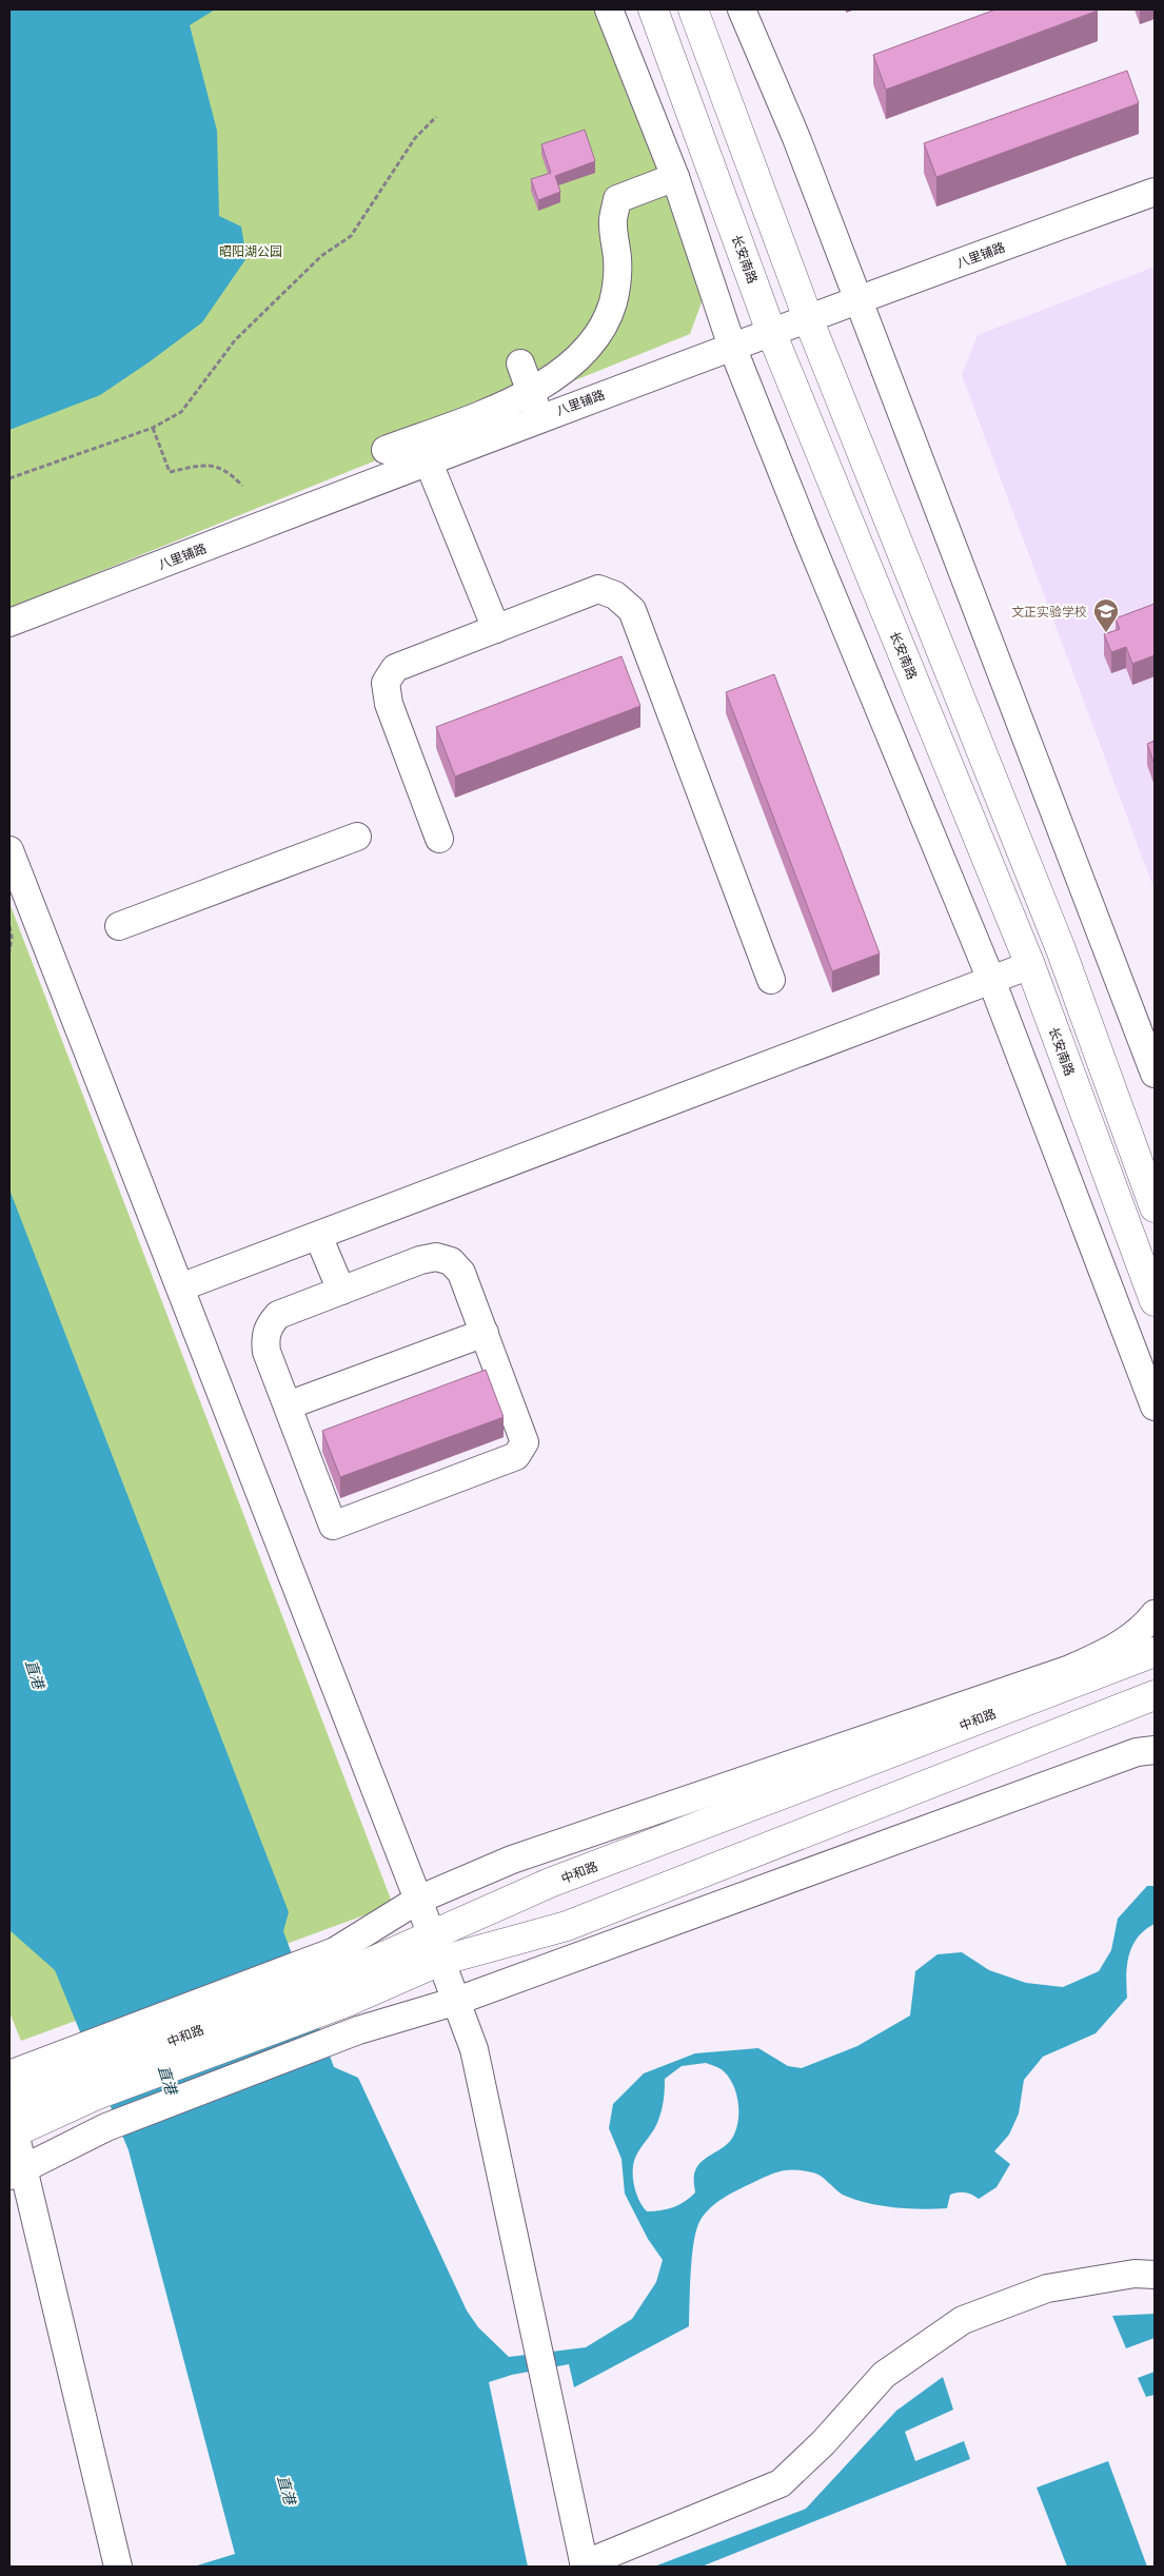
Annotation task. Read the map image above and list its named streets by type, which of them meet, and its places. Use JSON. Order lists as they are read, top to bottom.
{
  "streets": {
    "main road": ["长安南路", "中和路"],
    "street": ["八里铺路"]
  },
  "crossings": [
    ["八里铺路", "长安南路"]
  ],
  "water": ["直港"],
  "parks": ["昭阳湖公园"],
  "places": {
    "school or university": ["文正实验学校"]
  }
}
